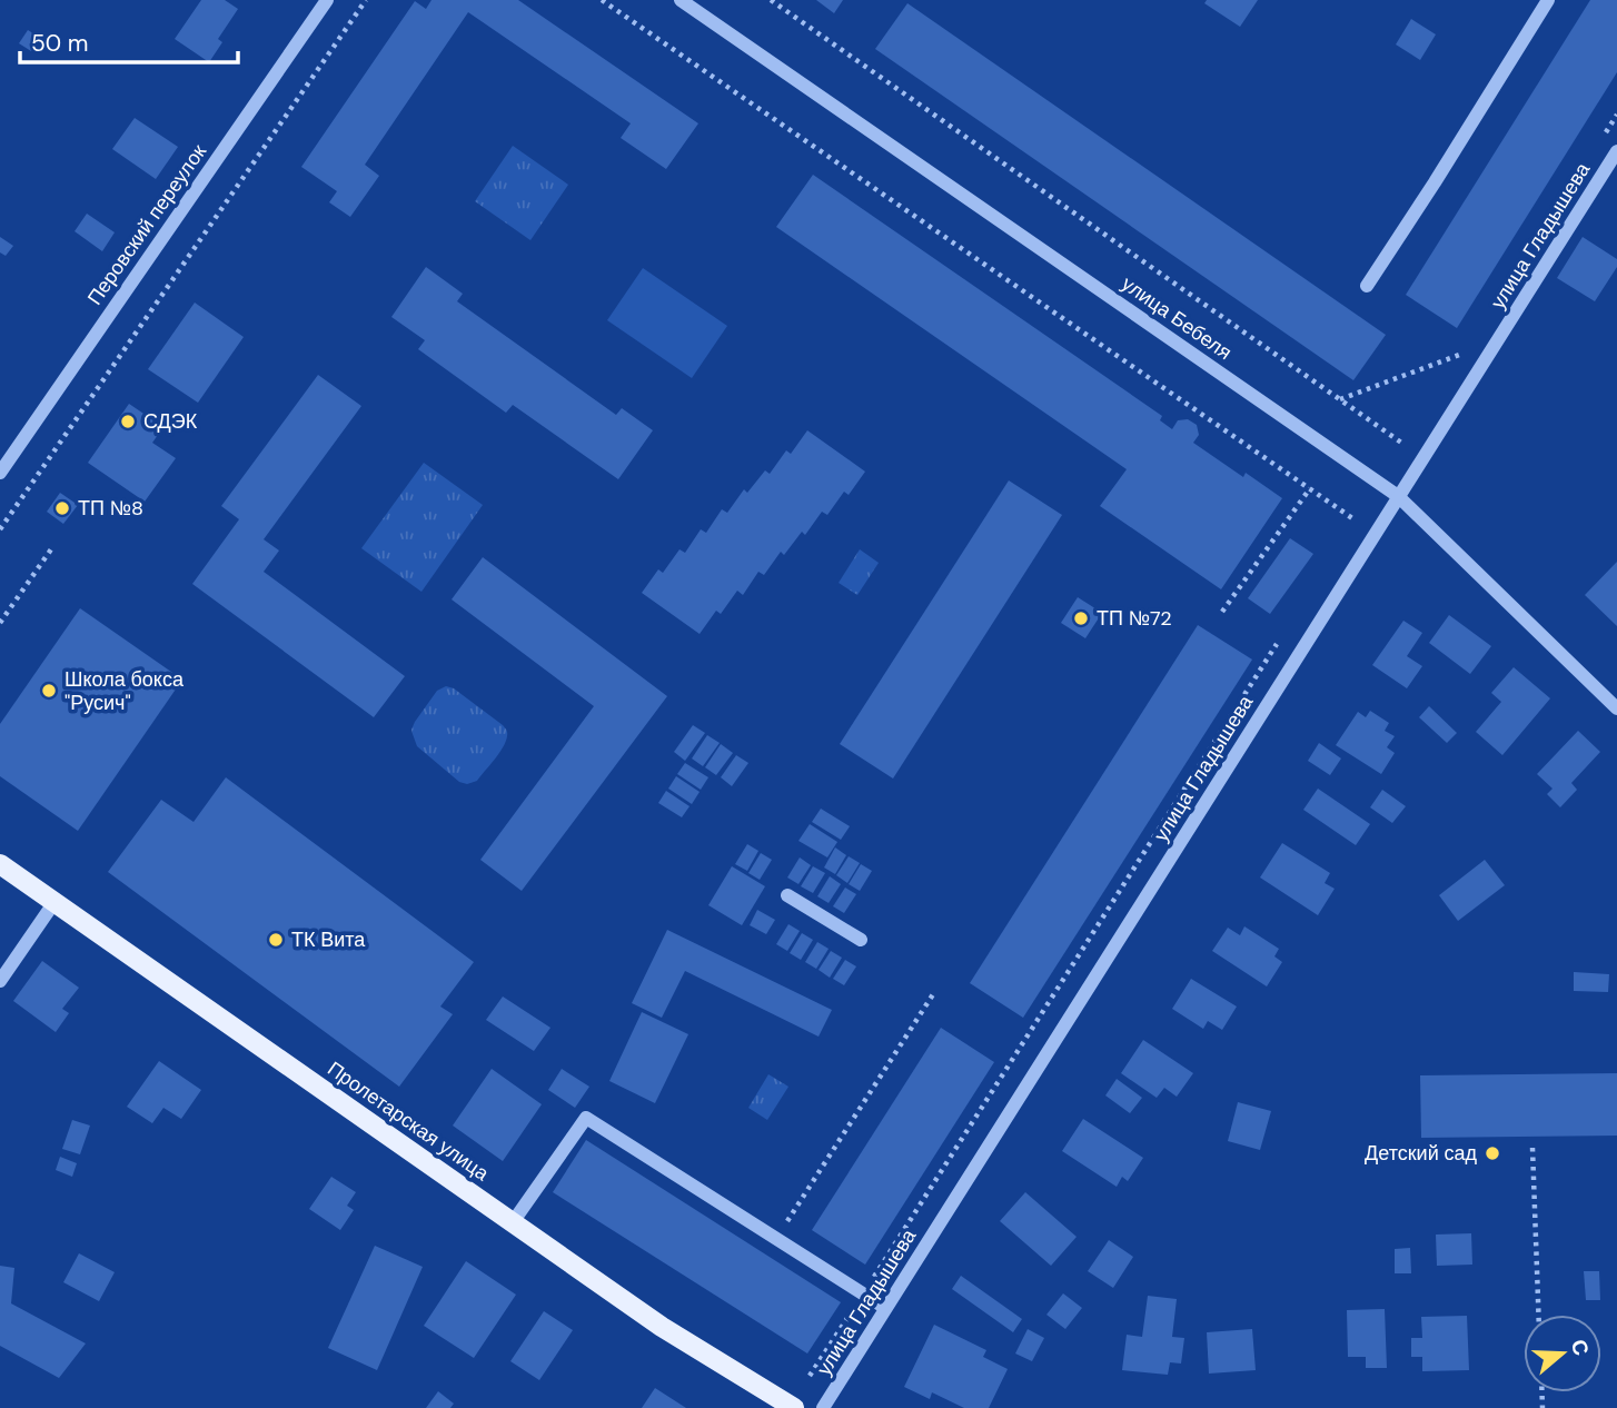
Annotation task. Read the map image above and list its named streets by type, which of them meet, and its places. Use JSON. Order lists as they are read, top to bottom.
{
  "streets": {
    "main road": ["Пролетарская улица"],
    "street": ["Перовский переулок", "улица Гладышева", "улица Бебеля"]
  },
  "crossings": [
    ["улица Гладышева", "улица Бебеля"]
  ],
  "places": [
    "СДЭК",
    "ТП №8",
    "ТП №72",
    "Школа бокса \"Русич\"",
    "ТК Вита",
    "Детский сад"
  ],
  "scale_bar": "50 m",
  "north": "right"
}
